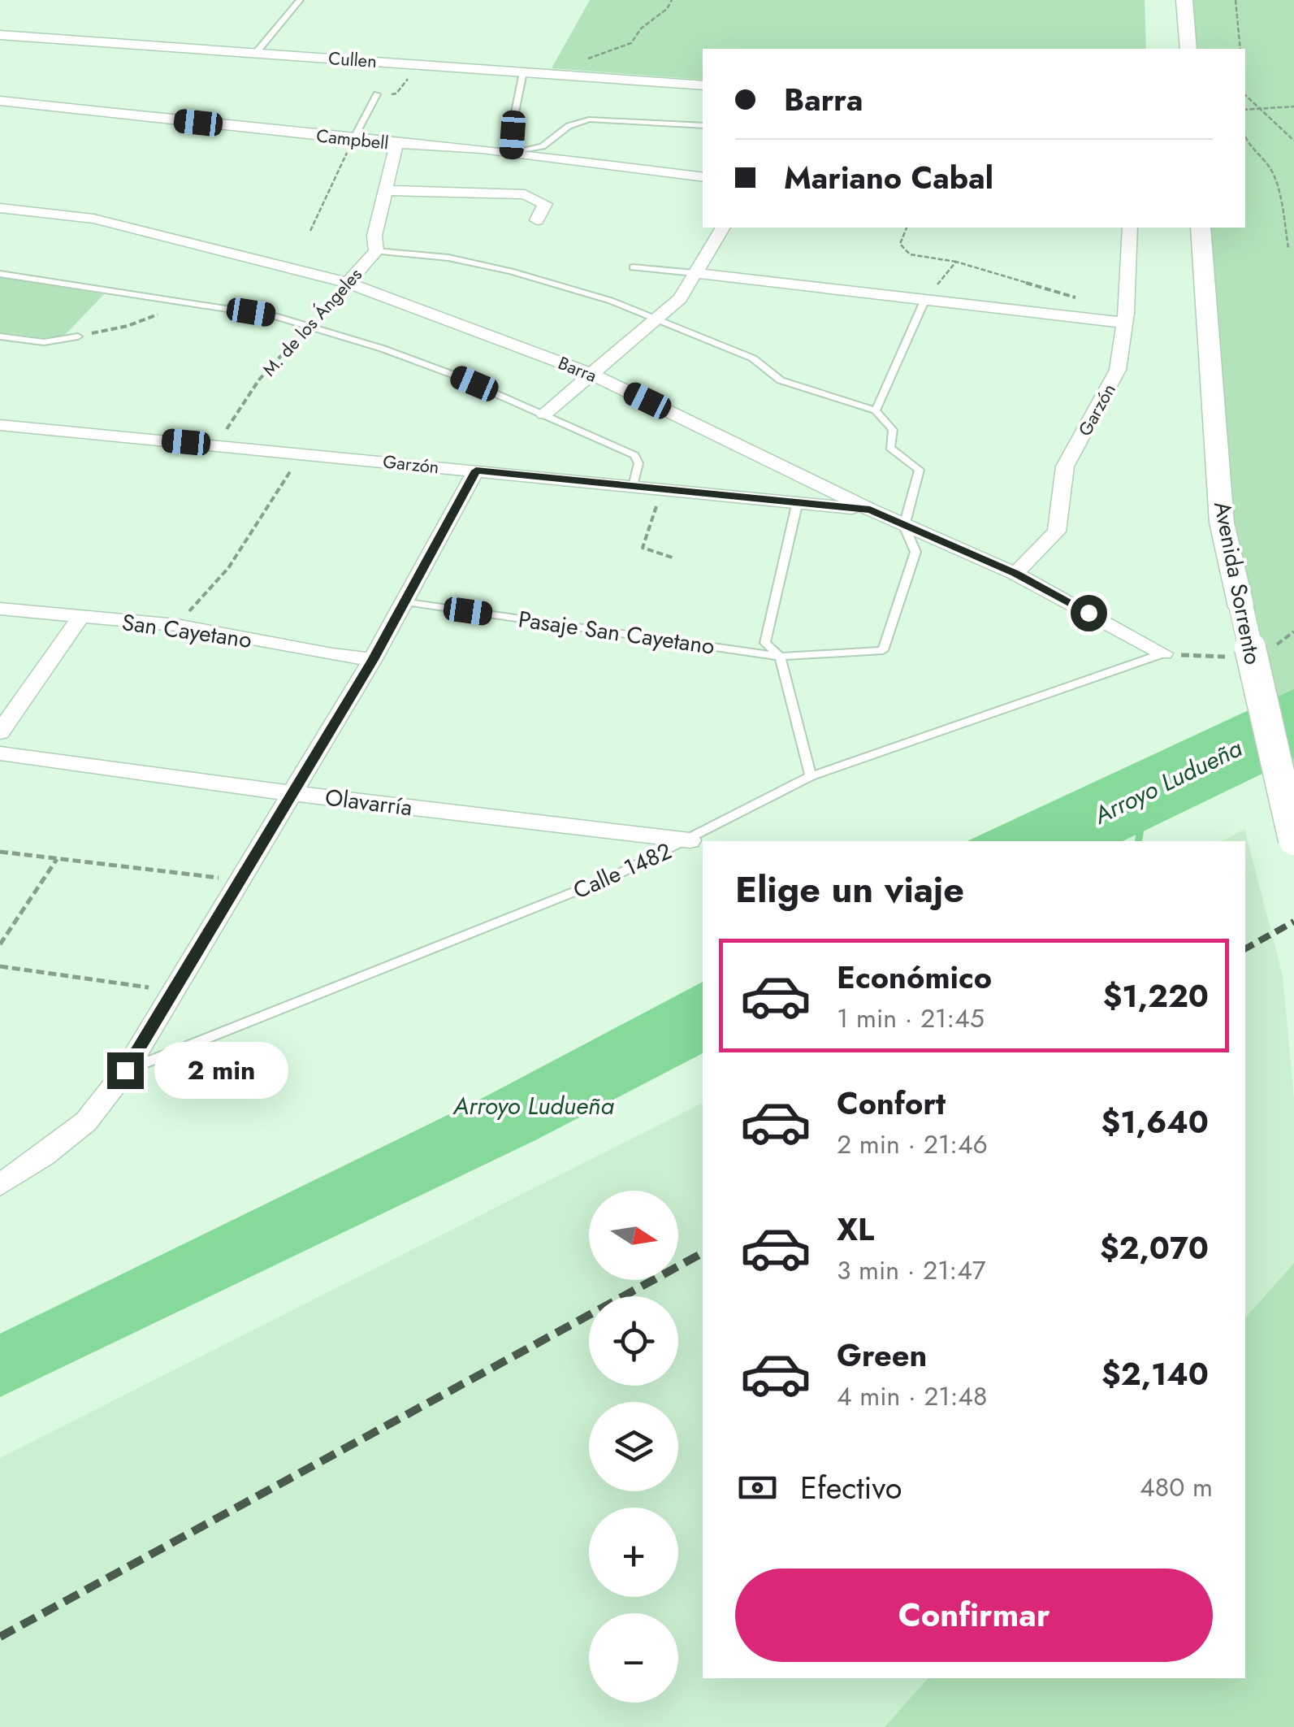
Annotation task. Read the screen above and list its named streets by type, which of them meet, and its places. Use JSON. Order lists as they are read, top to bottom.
{
  "streets": {
    "main road": ["Avenida Sorrento"],
    "street": [
      "Cullen",
      "Campbell",
      "M. de los Ángeles",
      "Barra",
      "Garzón",
      "San Cayetano",
      "Olavarría"
    ],
    "lane": ["Pasaje San Cayetano", "Calle 1482"]
  },
  "crossings": [
    ["Campbell", "M. de los Ángeles"],
    ["M. de los Ángeles", "Barra"],
    ["M. de los Ángeles", "Garzón"],
    ["Barra", "Garzón"],
    ["Barra", "Calle 1482"],
    ["Olavarría", "Calle 1482"]
  ],
  "water": ["Arroyo Ludueña"],
  "north": "right",
  "page": {
    "banner": ["Barra", "Mariano Cabal"],
    "heading": "Elige un viaje",
    "list": [
      {
        "name": "Económico",
        "note": "1 min · 21:45",
        "value": "$1,220"
      },
      {
        "name": "Confort",
        "note": "2 min · 21:46",
        "value": "$1,640"
      },
      {
        "name": "XL",
        "note": "3 min · 21:47",
        "value": "$2,070"
      },
      {
        "name": "Green",
        "note": "4 min · 21:48",
        "value": "$2,140"
      }
    ],
    "bubble": "2 min",
    "map_buttons": ["+", "−"],
    "pay": ["Efectivo", "480 m"],
    "buttons": "Confirmar"
  }
}
